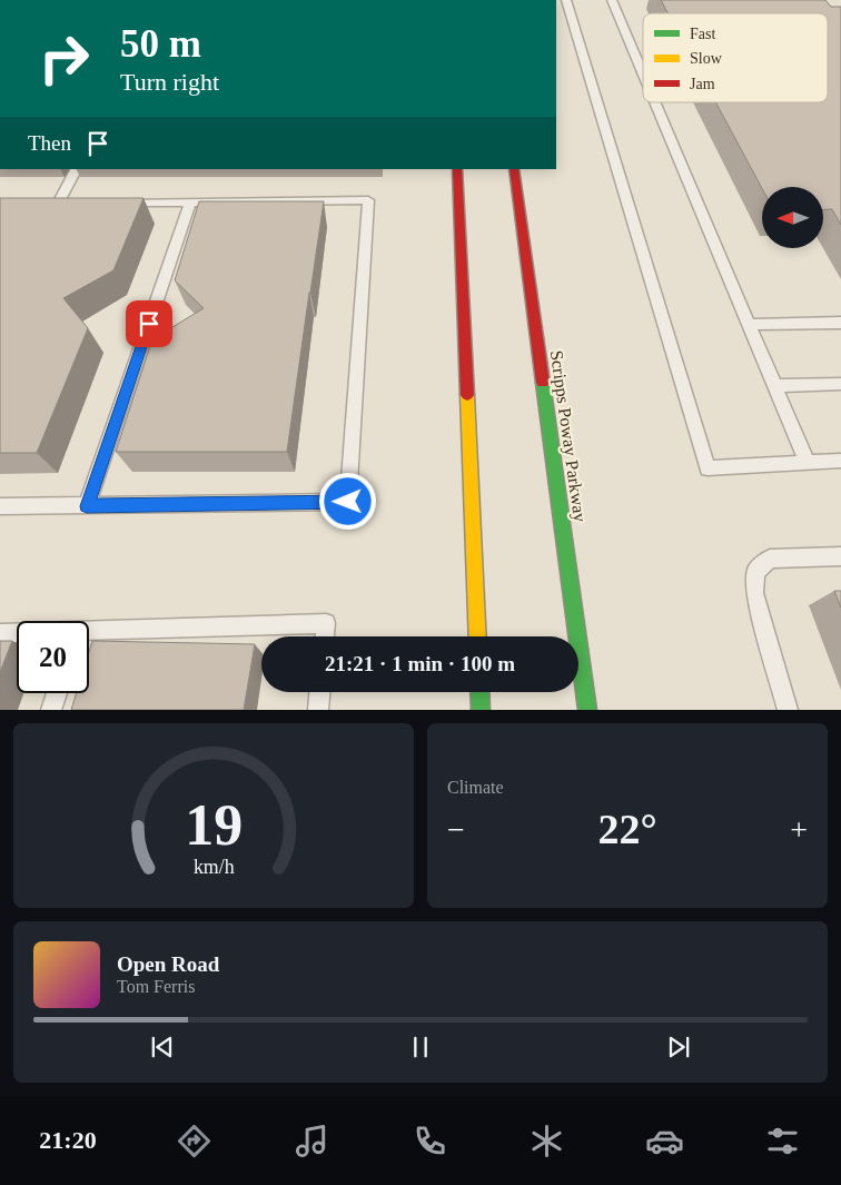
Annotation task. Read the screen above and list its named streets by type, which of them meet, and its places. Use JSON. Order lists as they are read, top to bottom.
{
  "streets": {
    "main road": ["Scripps Poway Parkway"]
  },
  "legend": ["Fast", "Slow", "Jam"],
  "north": "left",
  "page": {
    "turn": ["50 m", "Turn right"],
    "then": "Then",
    "limit": "20",
    "trip": "21:21 · 1 min · 100 m",
    "tile": "Climate",
    "heat": ["−", "22°", "+"],
    "song": ["Open Road", "Tom Ferris"],
    "tabs": "21:20",
    "gauge": ["19", "km/h"]
  }
}
